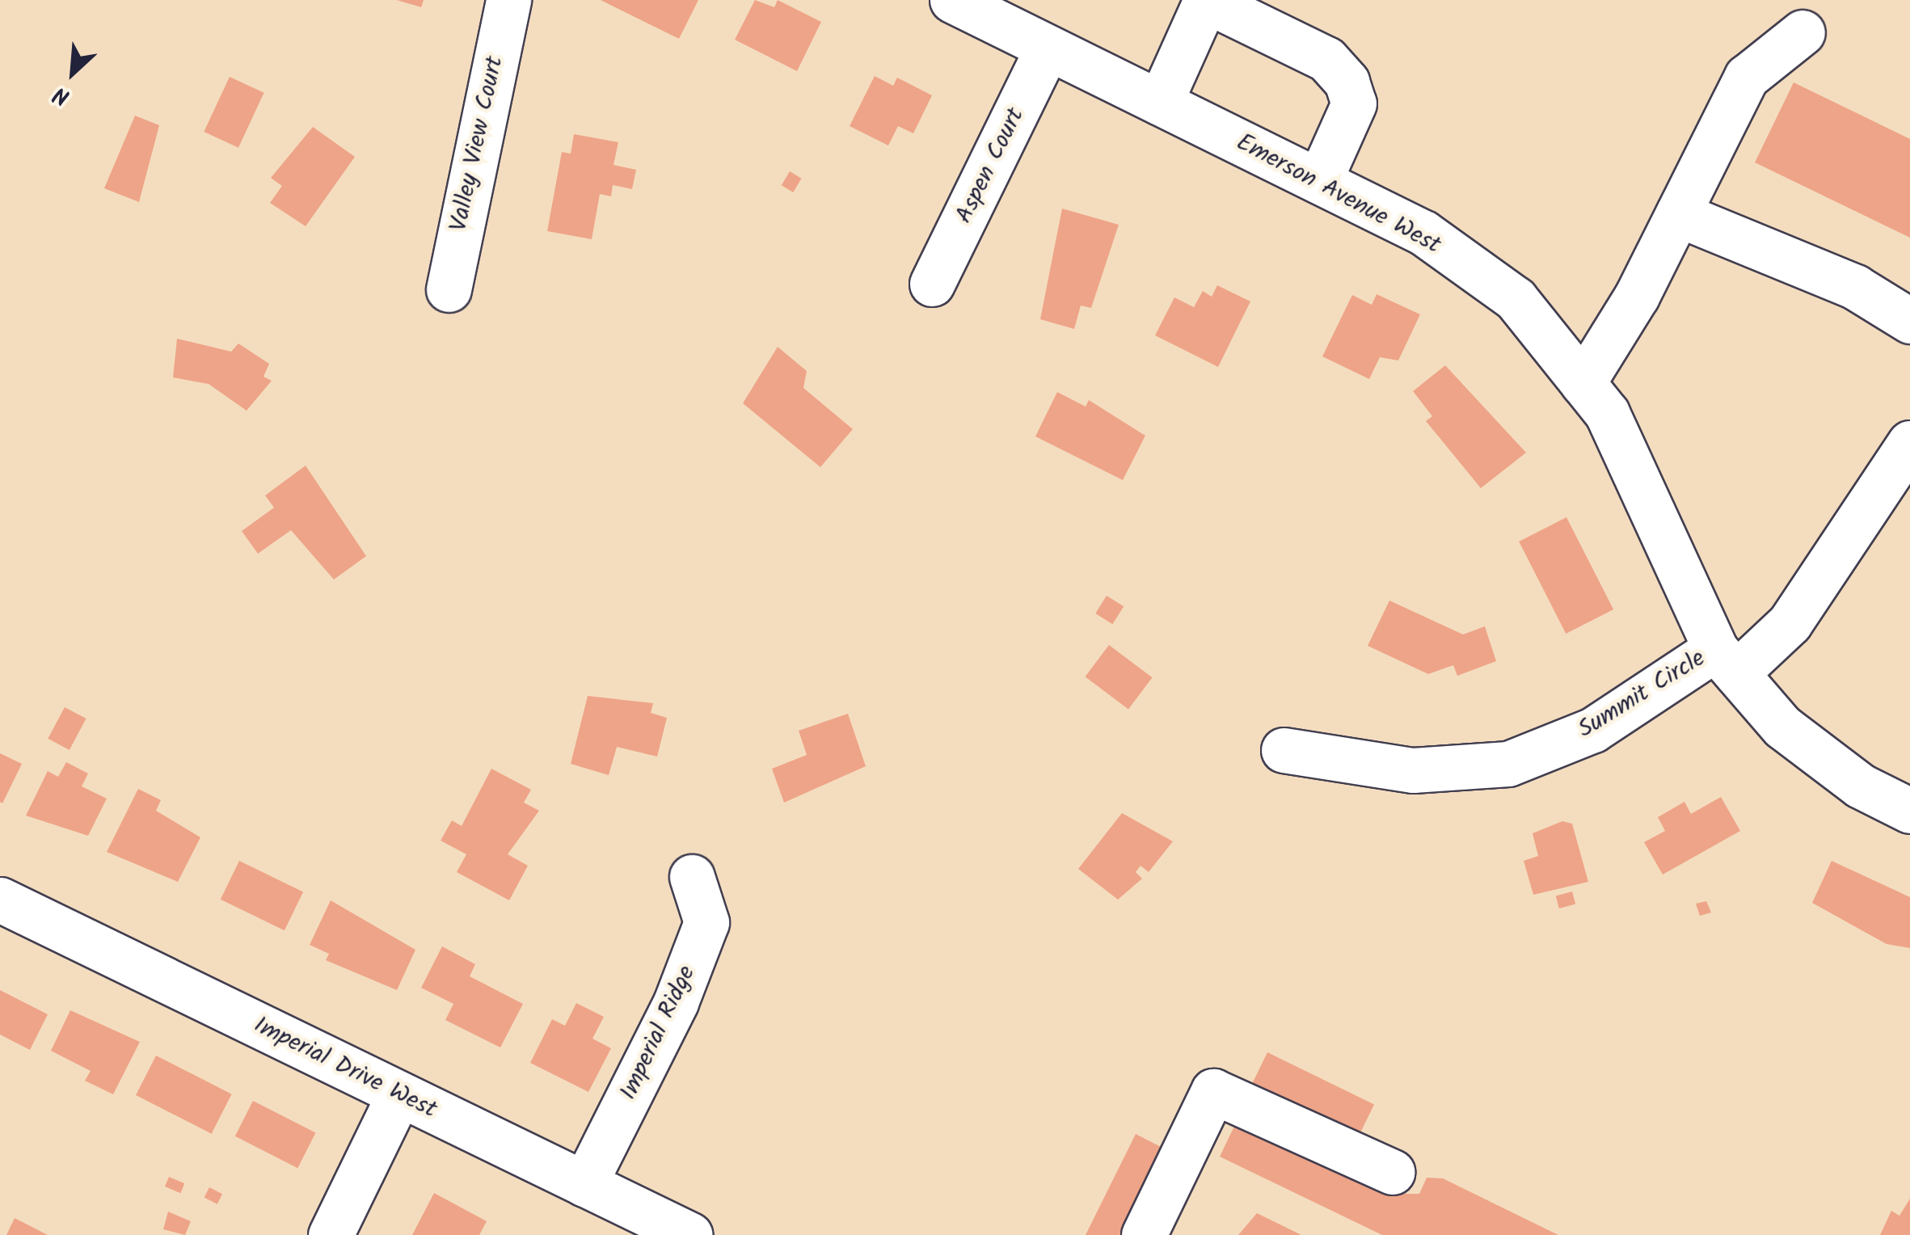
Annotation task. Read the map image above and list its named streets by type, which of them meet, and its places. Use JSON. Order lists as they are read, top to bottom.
{
  "streets": {
    "street": [
      "Valley View Court",
      "Aspen Court",
      "Emerson Avenue West",
      "Summit Circle",
      "Imperial Ridge",
      "Imperial Drive West"
    ]
  },
  "crossings": [
    ["Aspen Court", "Emerson Avenue West"],
    ["Emerson Avenue West", "Summit Circle"],
    ["Imperial Ridge", "Imperial Drive West"]
  ],
  "north": "bottom left"
}
